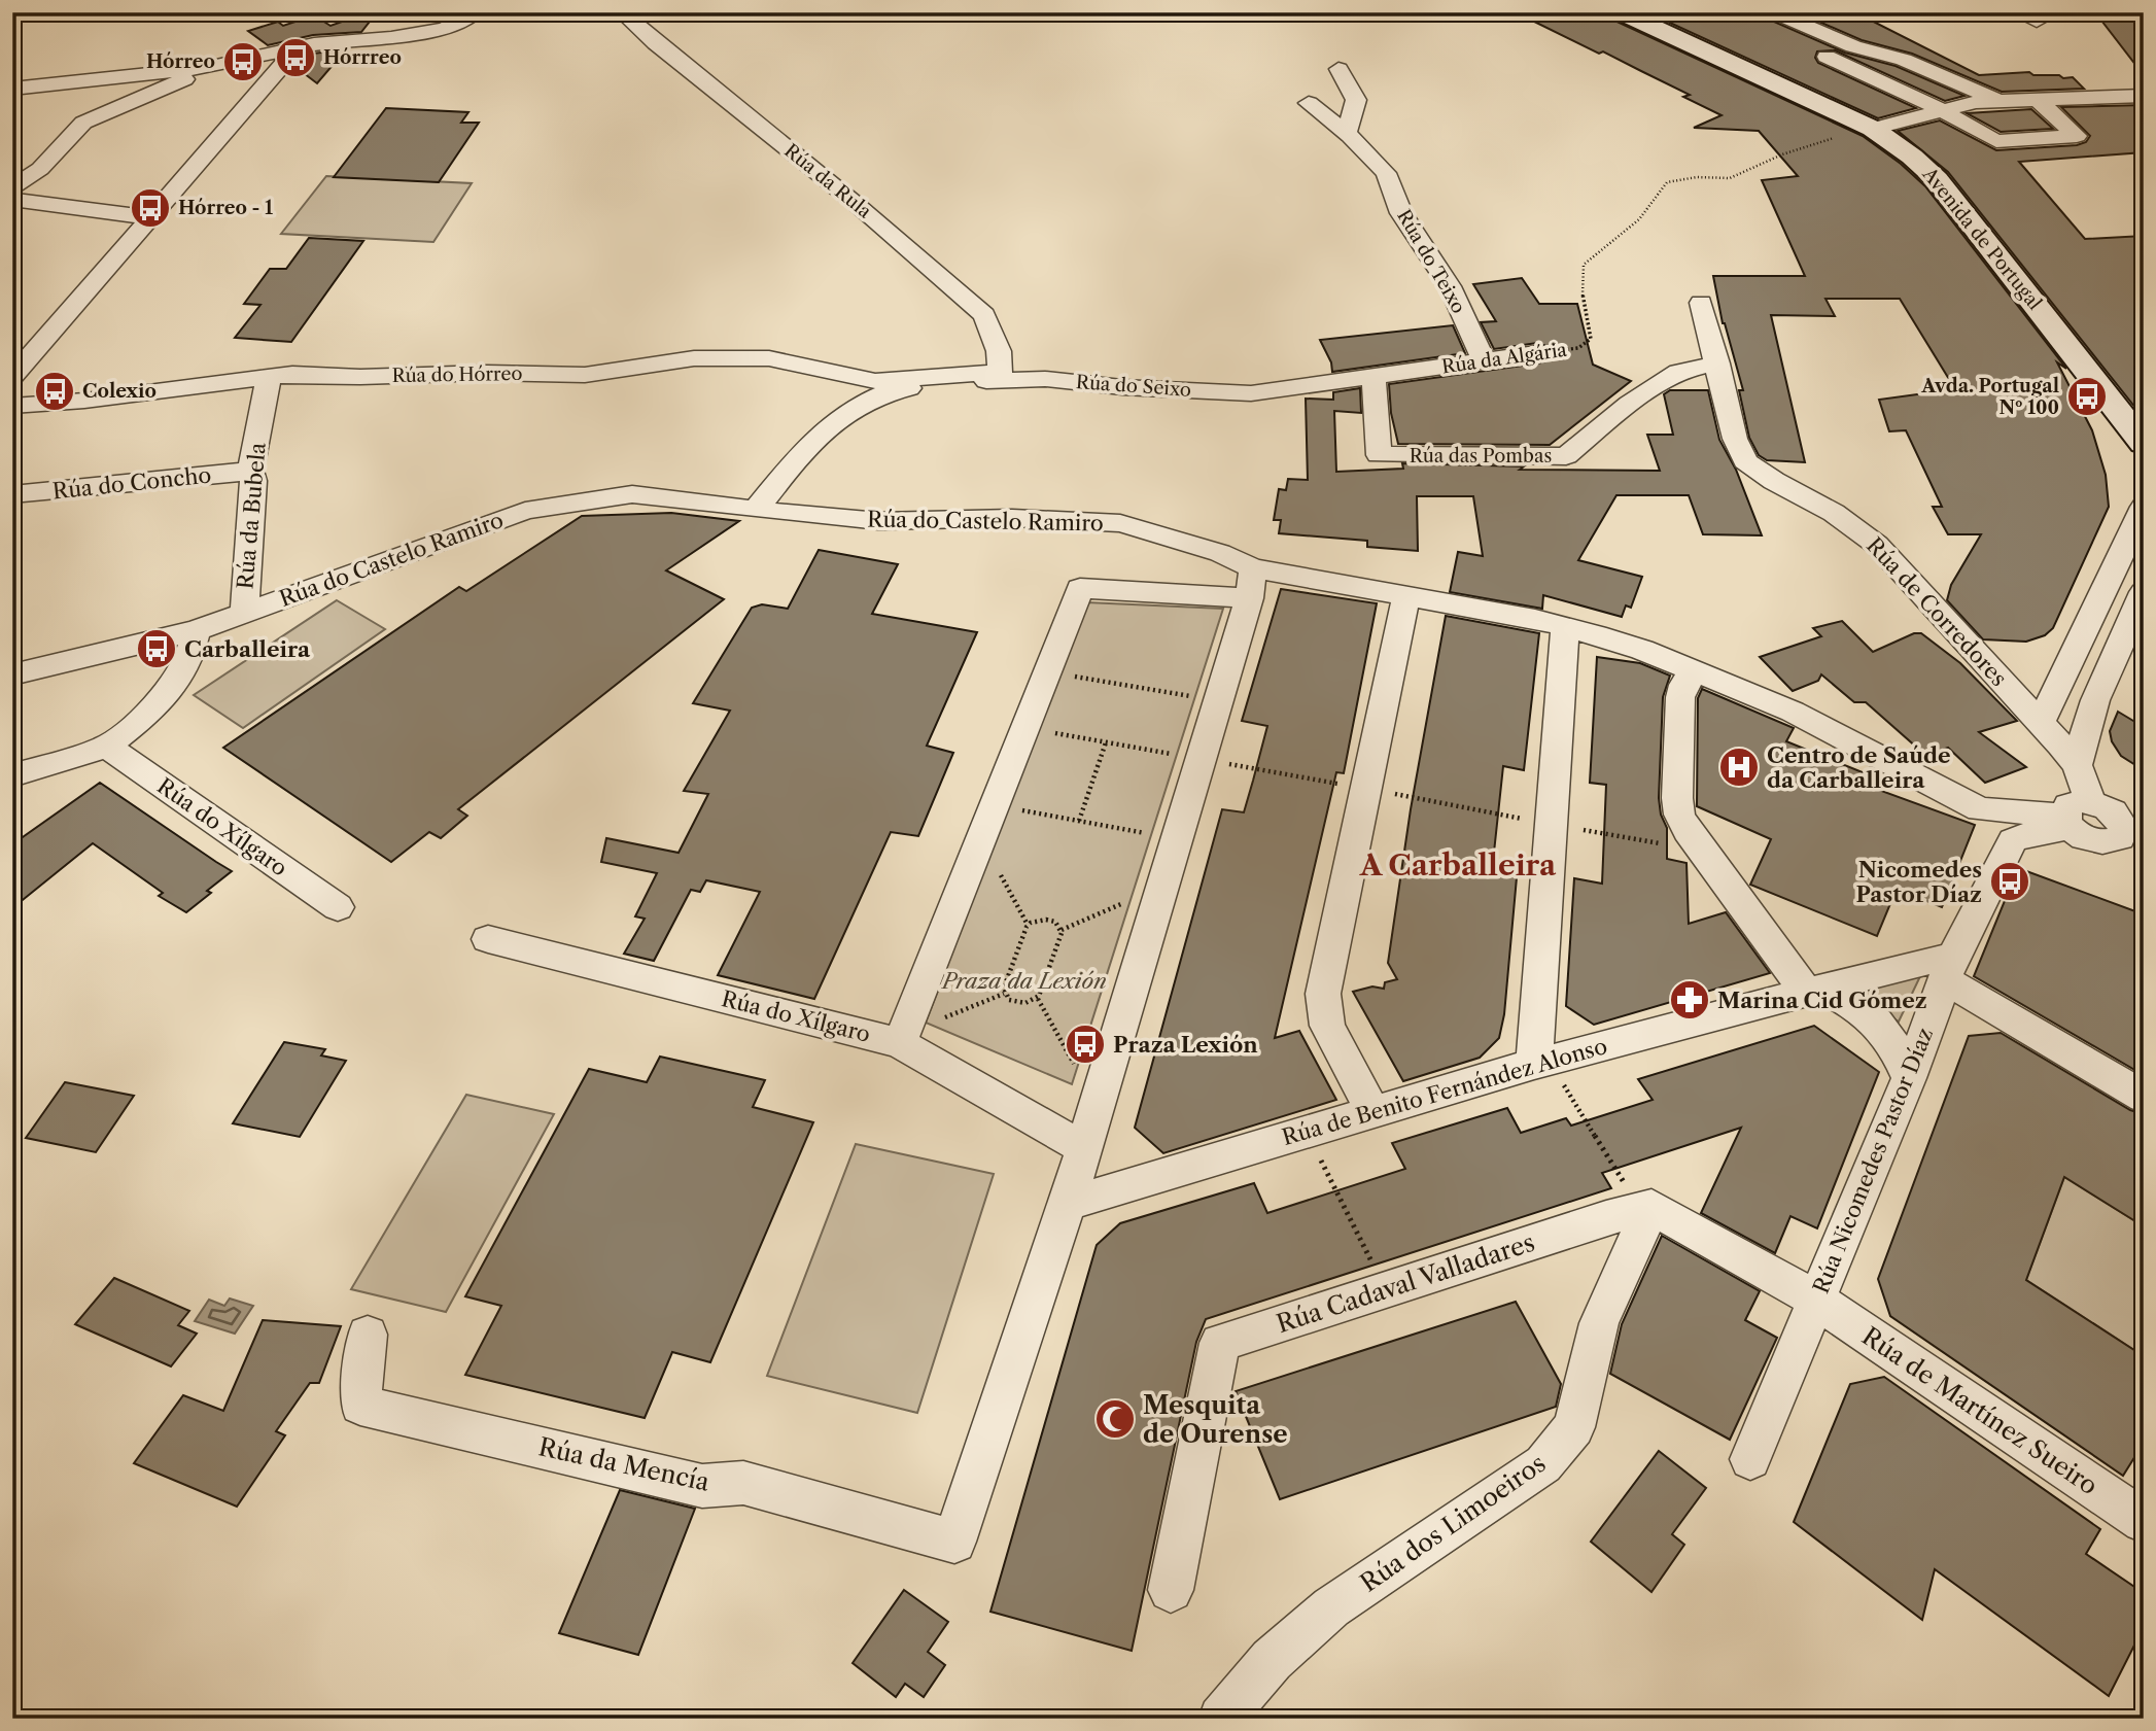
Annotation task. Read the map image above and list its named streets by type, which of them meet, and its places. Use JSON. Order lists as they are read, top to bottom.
{
  "streets": {
    "street": [
      "Rúa da Rula",
      "Avenida de Portugal",
      "Rúa do Teixo",
      "Rúa da Algária",
      "Rúa do Hórreo",
      "Rúa do Seixo",
      "Rúa das Pombas",
      "Rúa do Concho",
      "Rúa da Bubela",
      "Rúa do Castelo Ramiro",
      "Rúa de Corredores",
      "Rúa do Xílgaro",
      "Rúa de Benito Fernández Alonso",
      "Rúa Nicomedes Pastor Díaz",
      "Rúa Cadaval Valladares",
      "Rúa de Martínez Sueiro",
      "Rúa da Mencía",
      "Rúa dos Limoeiros"
    ]
  },
  "crossings": [
    ["Rúa da Rula", "Rúa do Seixo"],
    ["Avenida de Portugal", "Rúa da Algária"],
    ["Rúa do Teixo", "Rúa da Algária"],
    ["Rúa da Algária", "Rúa do Seixo"],
    ["Rúa da Algária", "Rúa das Pombas"],
    ["Rúa do Hórreo", "Rúa do Seixo"],
    ["Rúa do Hórreo", "Rúa da Bubela"],
    ["Rúa do Seixo", "Rúa do Castelo Ramiro"],
    ["Rúa das Pombas", "Rúa de Corredores"],
    ["Rúa do Concho", "Rúa da Bubela"],
    ["Rúa da Bubela", "Rúa do Castelo Ramiro"],
    ["Rúa de Benito Fernández Alonso", "Rúa Nicomedes Pastor Díaz"],
    ["Rúa de Benito Fernández Alonso", "Rúa da Mencía"],
    ["Rúa Nicomedes Pastor Díaz", "Rúa de Martínez Sueiro"],
    ["Rúa Cadaval Valladares", "Rúa dos Limoeiros"]
  ],
  "districts": ["A Carballeira"],
  "parks": ["Praza da Lexión"],
  "places": {
    "bus stop": [
      "Hórrreo",
      "Hórreo",
      "Hórreo - 1",
      "Colexio",
      "Avda. Portugal Nº 100",
      "Carballeira",
      "Nicomedes Pastor Díaz",
      "Praza Lexión"
    ],
    "hospital": ["Centro de Saúde da Carballeira"],
    "pharmacy": ["Marina Cid Gómez"],
    "mosque": ["Mesquita de Ourense"]
  }
}
